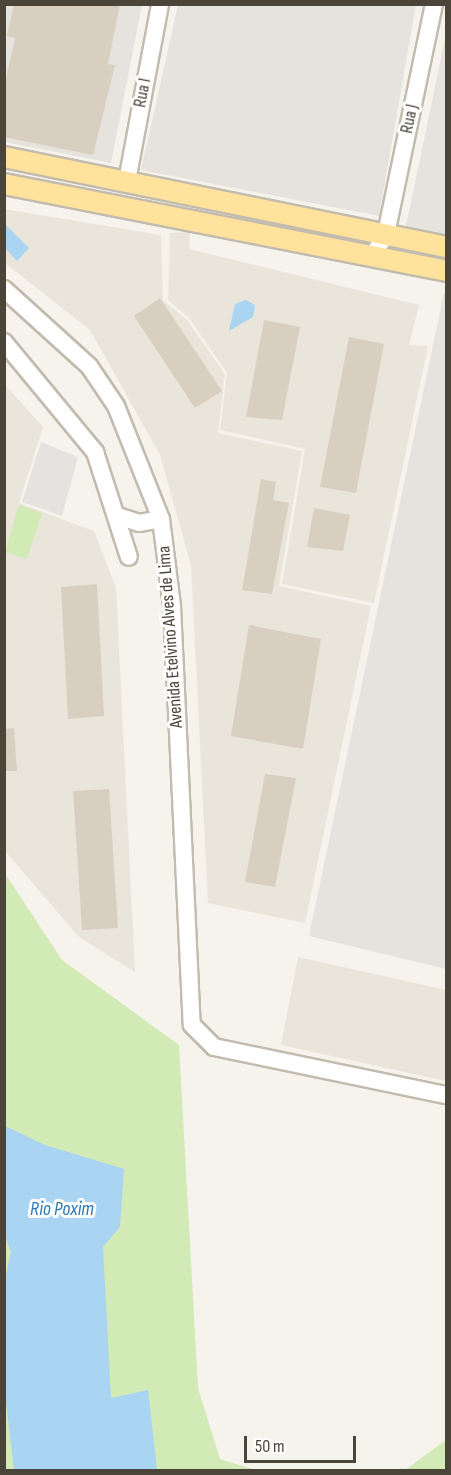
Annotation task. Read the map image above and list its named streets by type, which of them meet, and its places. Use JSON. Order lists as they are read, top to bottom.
{
  "streets": {
    "street": ["Rua I", "Rua J", "Avenida Etelvino Alves de Lima"]
  },
  "water": ["Rio Poxim"],
  "scale_bar": "50 m"
}
